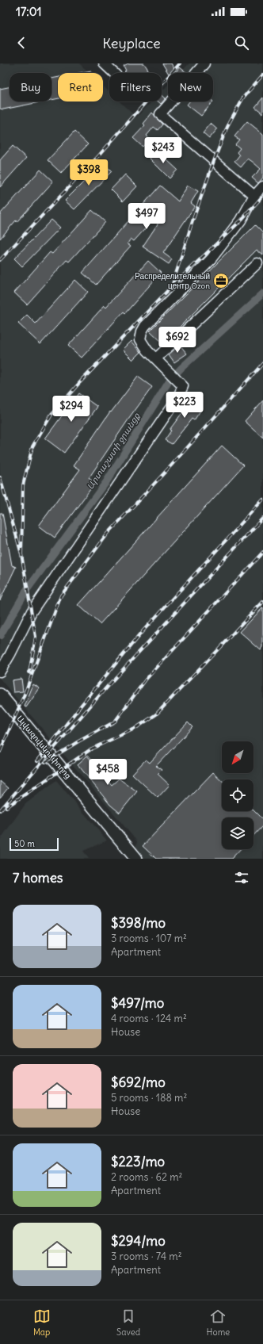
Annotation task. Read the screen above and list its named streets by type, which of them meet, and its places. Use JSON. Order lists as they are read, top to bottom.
{
  "streets": {
    "main road": ["Այվազովսկու փողոց"]
  },
  "water": ["Արտաշատի ջրանցք"],
  "places": {
    "office": ["Распределительный центр Ozon"]
  },
  "scale_bar": "50 m",
  "north": "bottom left",
  "page": {
    "status": "17:01",
    "header": "Keyplace",
    "chip": [
      "Buy",
      "Rent",
      "Filters",
      "New"
    ],
    "price": [
      "$243",
      "$398",
      "$497",
      "$692",
      "$223",
      "$294",
      "$458"
    ],
    "scale": "50 m",
    "heading": "7 homes",
    "list": [
      {
        "name": "$398/mo",
        "note": "3 rooms · 107 m² · Apartment"
      },
      {
        "name": "$497/mo",
        "note": "4 rooms · 124 m² · House"
      },
      {
        "name": "$692/mo",
        "note": "5 rooms · 188 m² · House"
      },
      {
        "name": "$223/mo",
        "note": "2 rooms · 62 m² · Apartment"
      },
      {
        "name": "$294/mo",
        "note": "3 rooms · 74 m² · Apartment"
      }
    ],
    "tabs": ["Map", "Saved", "Home"]
  }
}
